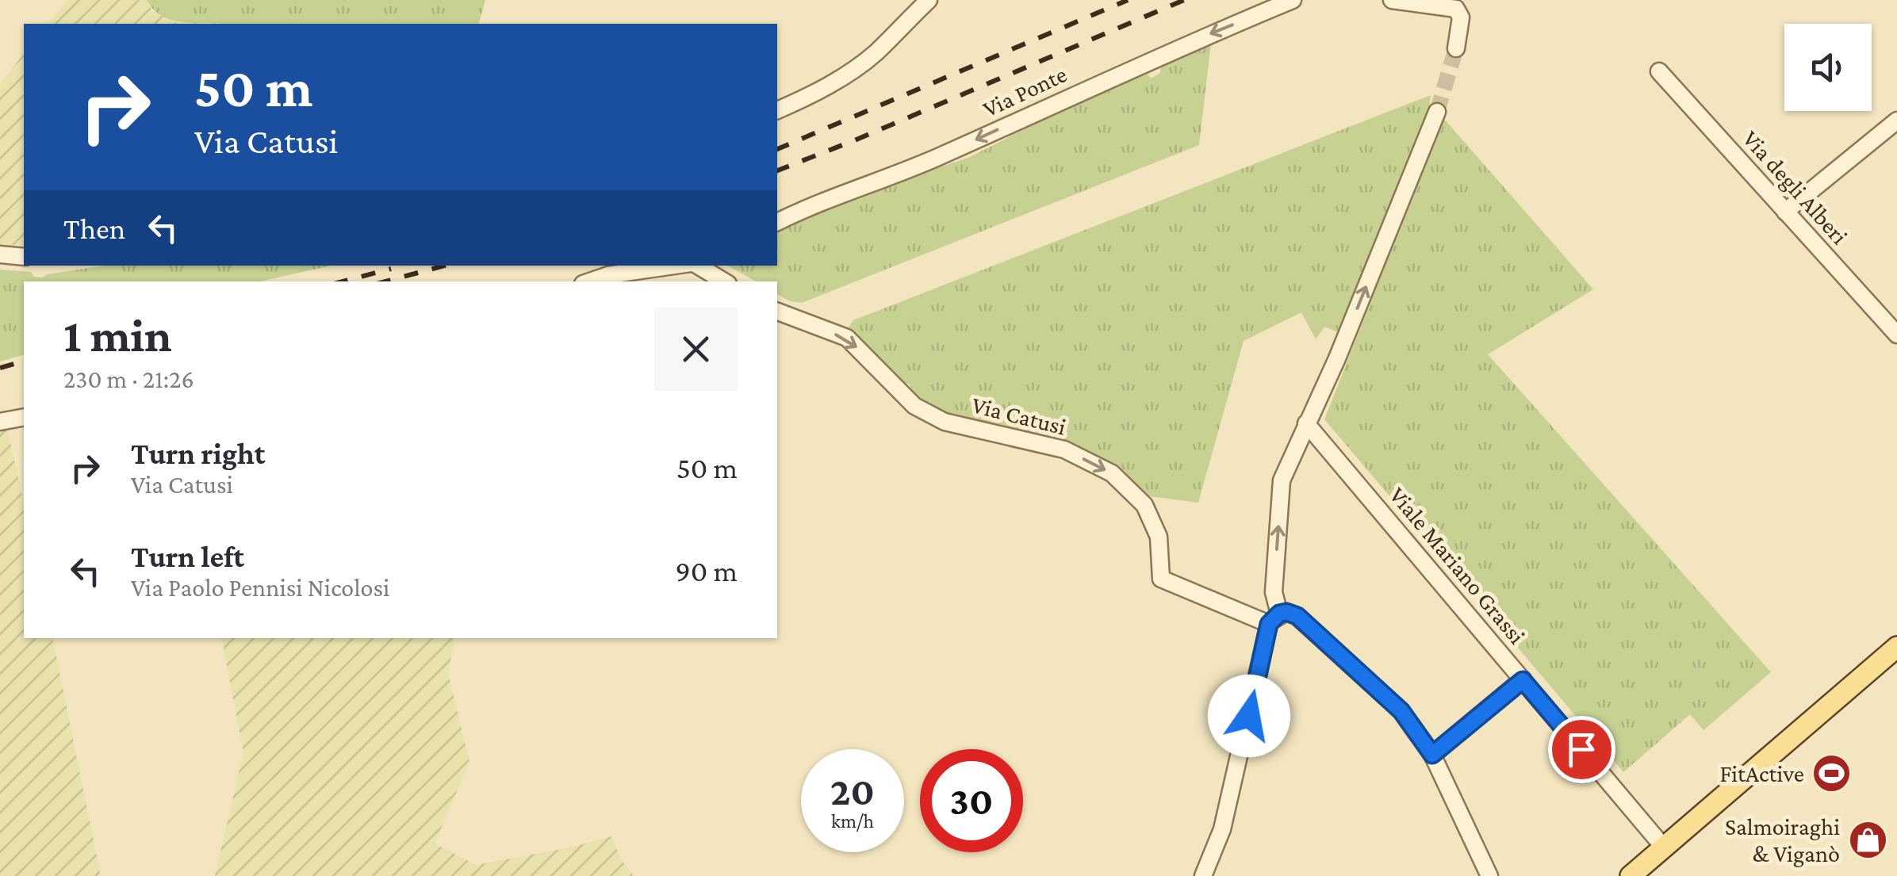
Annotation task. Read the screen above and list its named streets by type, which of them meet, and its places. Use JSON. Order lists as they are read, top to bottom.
{
  "streets": {
    "street": [
      "Via Ponte",
      "Via degli Alberi",
      "Via Catusi",
      "Viale Mariano Grassi"
    ]
  },
  "one_way": ["Via Catusi"],
  "places": {
    "sports": ["FitActive"],
    "shop": ["Salmoiraghi & Viganò"]
  },
  "page": {
    "turn": ["50 m", "Via Catusi"],
    "then": "Then",
    "heading": ["1 min", "230 m · 21:26"],
    "list": [
      {
        "name": "Turn right",
        "note": "Via Catusi",
        "value": "50 m"
      },
      {
        "name": "Turn left",
        "note": "Via Paolo Pennisi Nicolosi",
        "value": "90 m"
      }
    ],
    "speed": "20 km/h",
    "limit": "30"
  }
}
